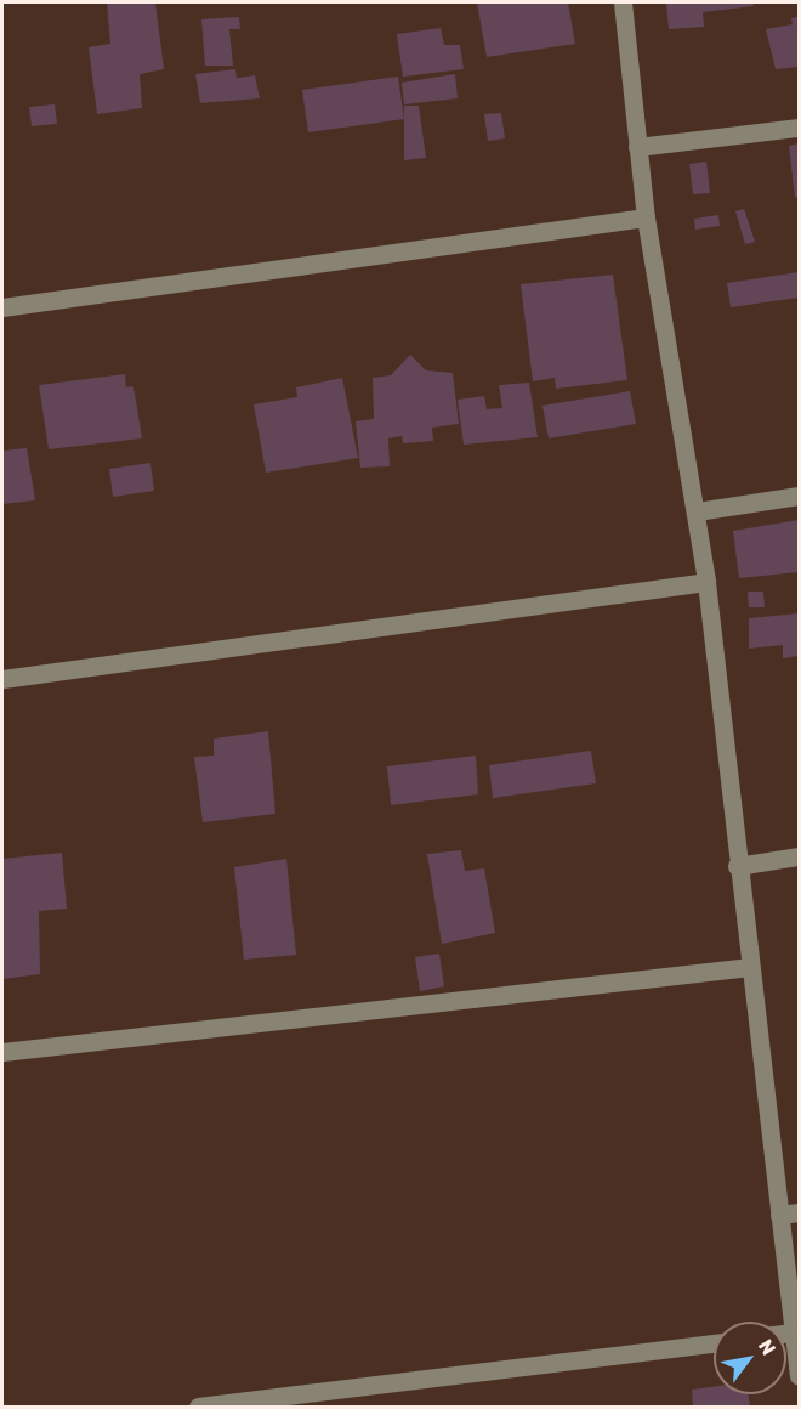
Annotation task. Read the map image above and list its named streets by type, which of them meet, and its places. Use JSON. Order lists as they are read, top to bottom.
{
  "north": "top right"
}
